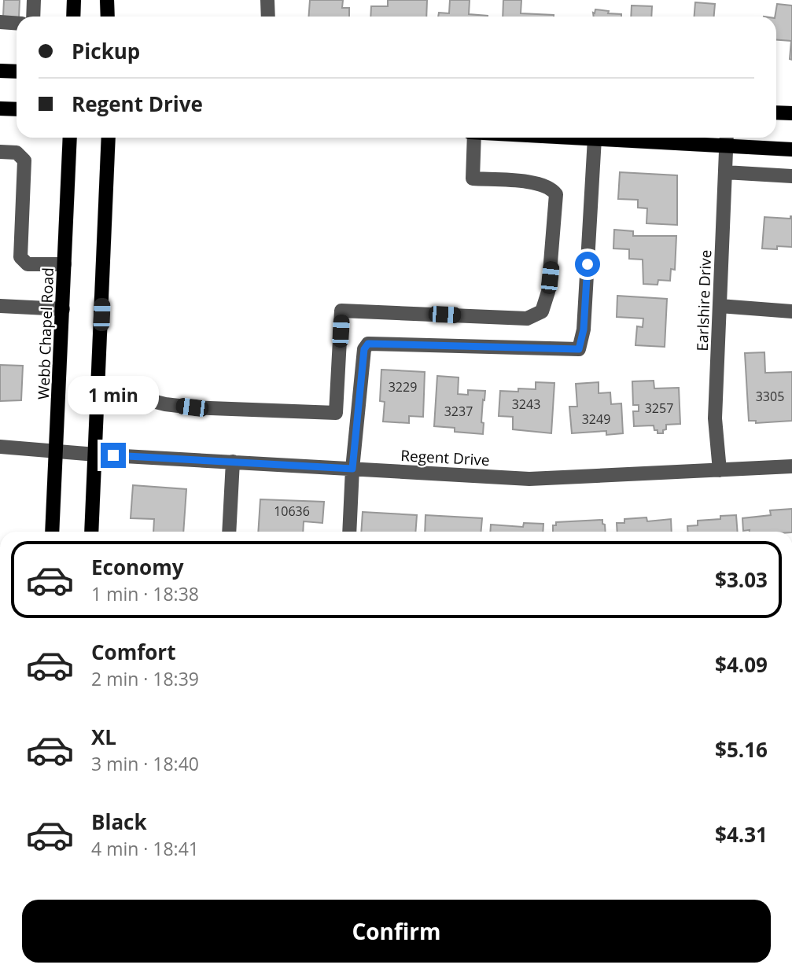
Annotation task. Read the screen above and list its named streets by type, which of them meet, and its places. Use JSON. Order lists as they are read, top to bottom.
{
  "streets": {
    "main road": ["Webb Chapel Road"],
    "street": ["Earlshire Drive", "Regent Drive"]
  },
  "crossings": [
    ["Earlshire Drive", "Regent Drive"],
    ["Webb Chapel Road", "Regent Drive"]
  ],
  "house_numbers": [
    "3229",
    "3305",
    "3243",
    "3257",
    "3237",
    "3249",
    "10636"
  ],
  "page": {
    "banner": ["Pickup", "Regent Drive"],
    "bubble": "1 min",
    "list": [
      {
        "name": "Economy",
        "note": "1 min · 18:38",
        "value": "$3.03"
      },
      {
        "name": "Comfort",
        "note": "2 min · 18:39",
        "value": "$4.09"
      },
      {
        "name": "XL",
        "note": "3 min · 18:40",
        "value": "$5.16"
      },
      {
        "name": "Black",
        "note": "4 min · 18:41",
        "value": "$4.31"
      }
    ],
    "buttons": "Confirm"
  }
}
